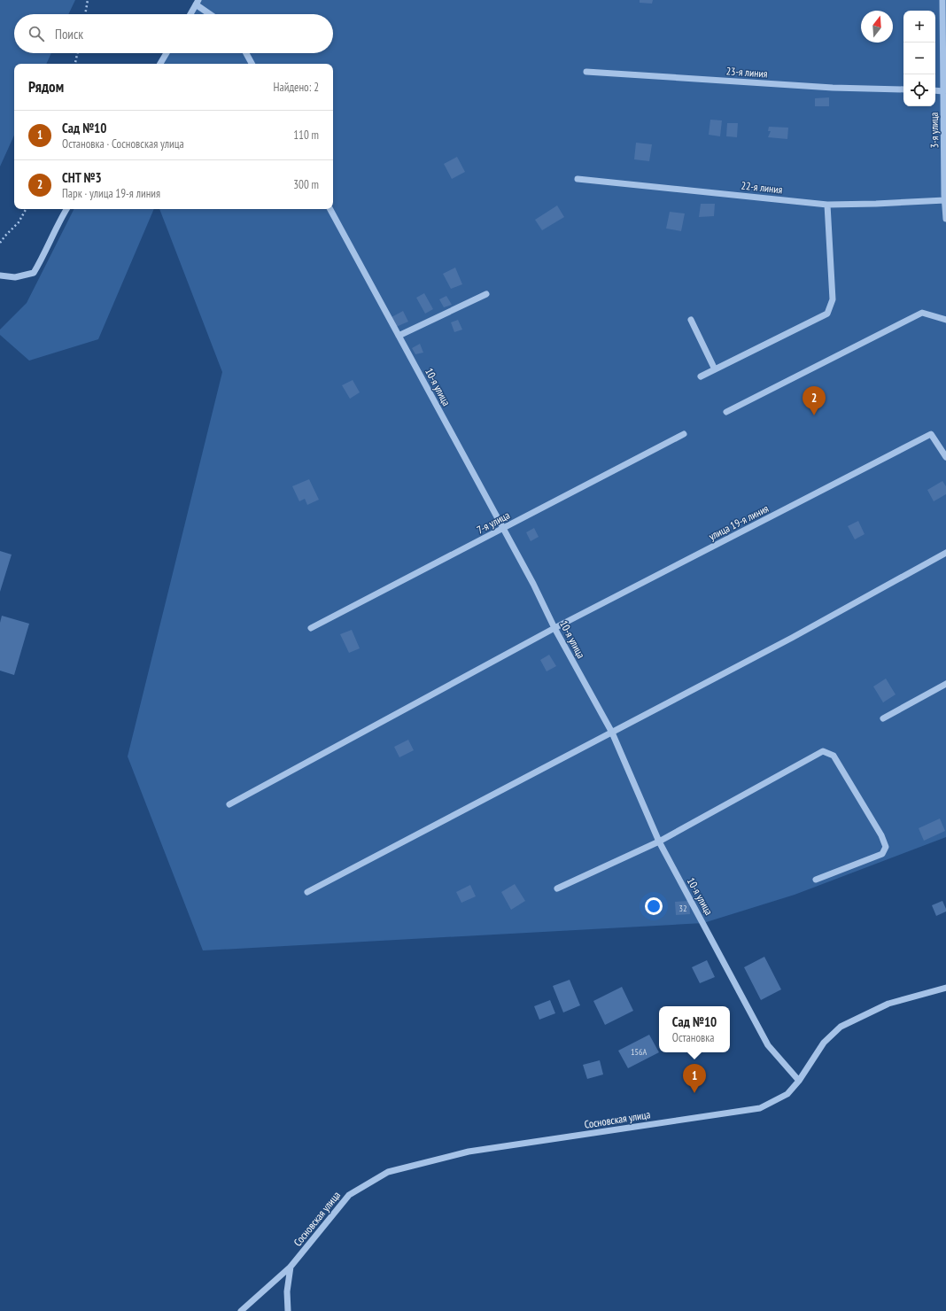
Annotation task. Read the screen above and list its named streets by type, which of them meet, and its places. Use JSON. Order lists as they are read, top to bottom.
{
  "streets": {
    "street": [
      "23-я линия",
      "3-я улица",
      "22-я линия",
      "10-я улица",
      "7-я улица",
      "улица 19-я линия",
      "Сосновская улица"
    ]
  },
  "crossings": [
    ["3-я улица", "22-я линия"],
    ["10-я улица", "7-я улица"],
    ["10-я улица", "улица 19-я линия"],
    ["10-я улица", "Сосновская улица"]
  ],
  "house_numbers": ["32", "156А"],
  "north": "top",
  "page": {
    "map_buttons": ["+", "−"],
    "search": "Поиск",
    "heading": ["Рядом", "Найдено: 2"],
    "list": [
      {
        "mark": "1",
        "name": "Сад №10",
        "note": "Остановка · Сосновская улица",
        "value": "110 m"
      },
      {
        "mark": "2",
        "name": "СНТ №3",
        "note": "Парк · улица 19-я линия",
        "value": "300 m"
      }
    ],
    "pins": ["2", "1"],
    "popup": ["Сад №10", "Остановка"]
  }
}
